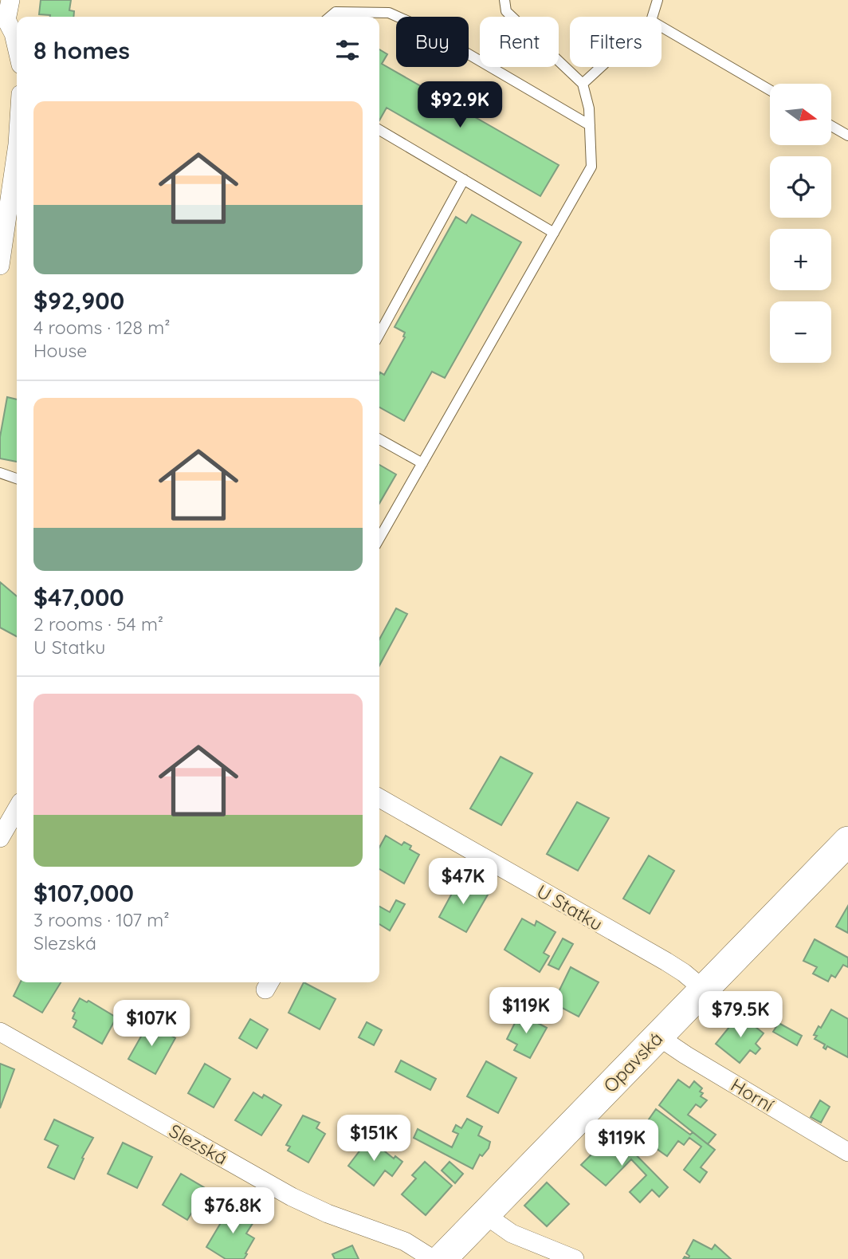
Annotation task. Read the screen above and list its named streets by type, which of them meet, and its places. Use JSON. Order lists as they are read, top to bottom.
{
  "streets": {
    "main road": ["Opavská"],
    "street": ["U Statku", "Horní", "Slezská"]
  },
  "crossings": [
    ["U Statku", "Opavská"],
    ["Opavská", "Horní"]
  ],
  "north": "right",
  "page": {
    "chip": ["Buy", "Rent", "Filters"],
    "heading": "8 homes",
    "price": [
      "$92.9K",
      "$47K",
      "$119K",
      "$79.5K",
      "$107K",
      "$151K",
      "$119K",
      "$76.8K"
    ],
    "map_buttons": ["+", "−"],
    "list": [
      {
        "name": "$92,900",
        "note": "4 rooms · 128 m² · House"
      },
      {
        "name": "$47,000",
        "note": "2 rooms · 54 m² · U Statku"
      },
      {
        "name": "$107,000",
        "note": "3 rooms · 107 m² · Slezská"
      }
    ]
  }
}
